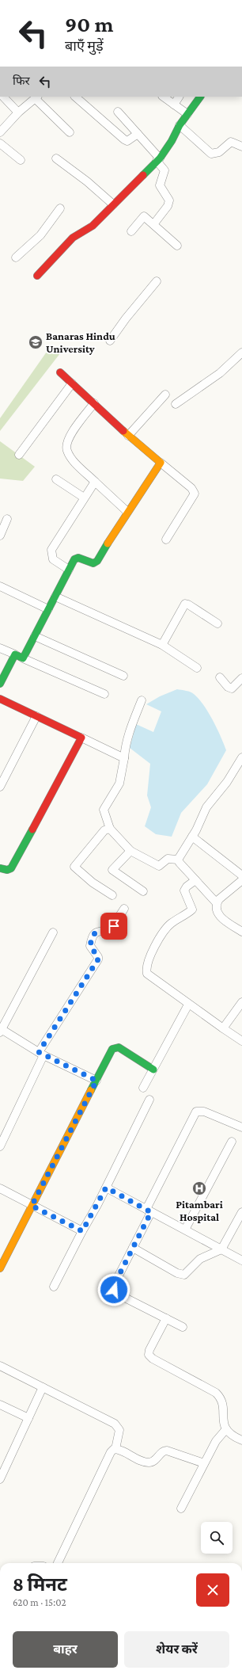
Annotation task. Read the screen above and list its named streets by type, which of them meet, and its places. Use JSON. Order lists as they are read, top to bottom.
{
  "places": {
    "school or university": ["Banaras Hindu University"],
    "hospital": ["Pitambari Hospital"]
  },
  "page": {
    "turn": ["90 m", "बाएँ मुड़ें"],
    "then": "फिर",
    "heading": ["8 मिनट", "620 m · 15:02"],
    "buttons": ["बाहर", "शेयर करें"]
  }
}
